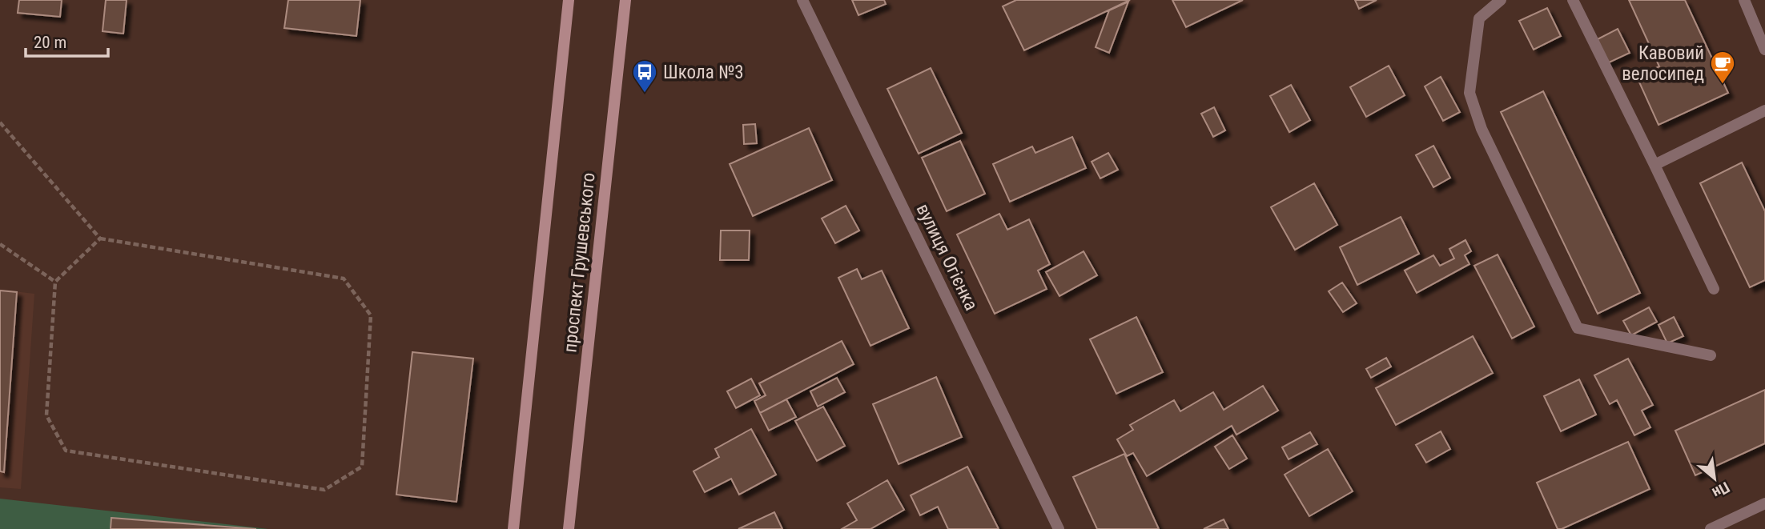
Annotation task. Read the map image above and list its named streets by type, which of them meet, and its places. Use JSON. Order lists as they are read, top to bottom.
{
  "streets": {
    "main road": ["проспект Грушевського"],
    "street": ["вулиця Огієнка"]
  },
  "places": {
    "cafe": ["Кавовий велосипед"],
    "bus stop": ["Школа №3"]
  },
  "scale_bar": "20 m",
  "north": "bottom right"
}
